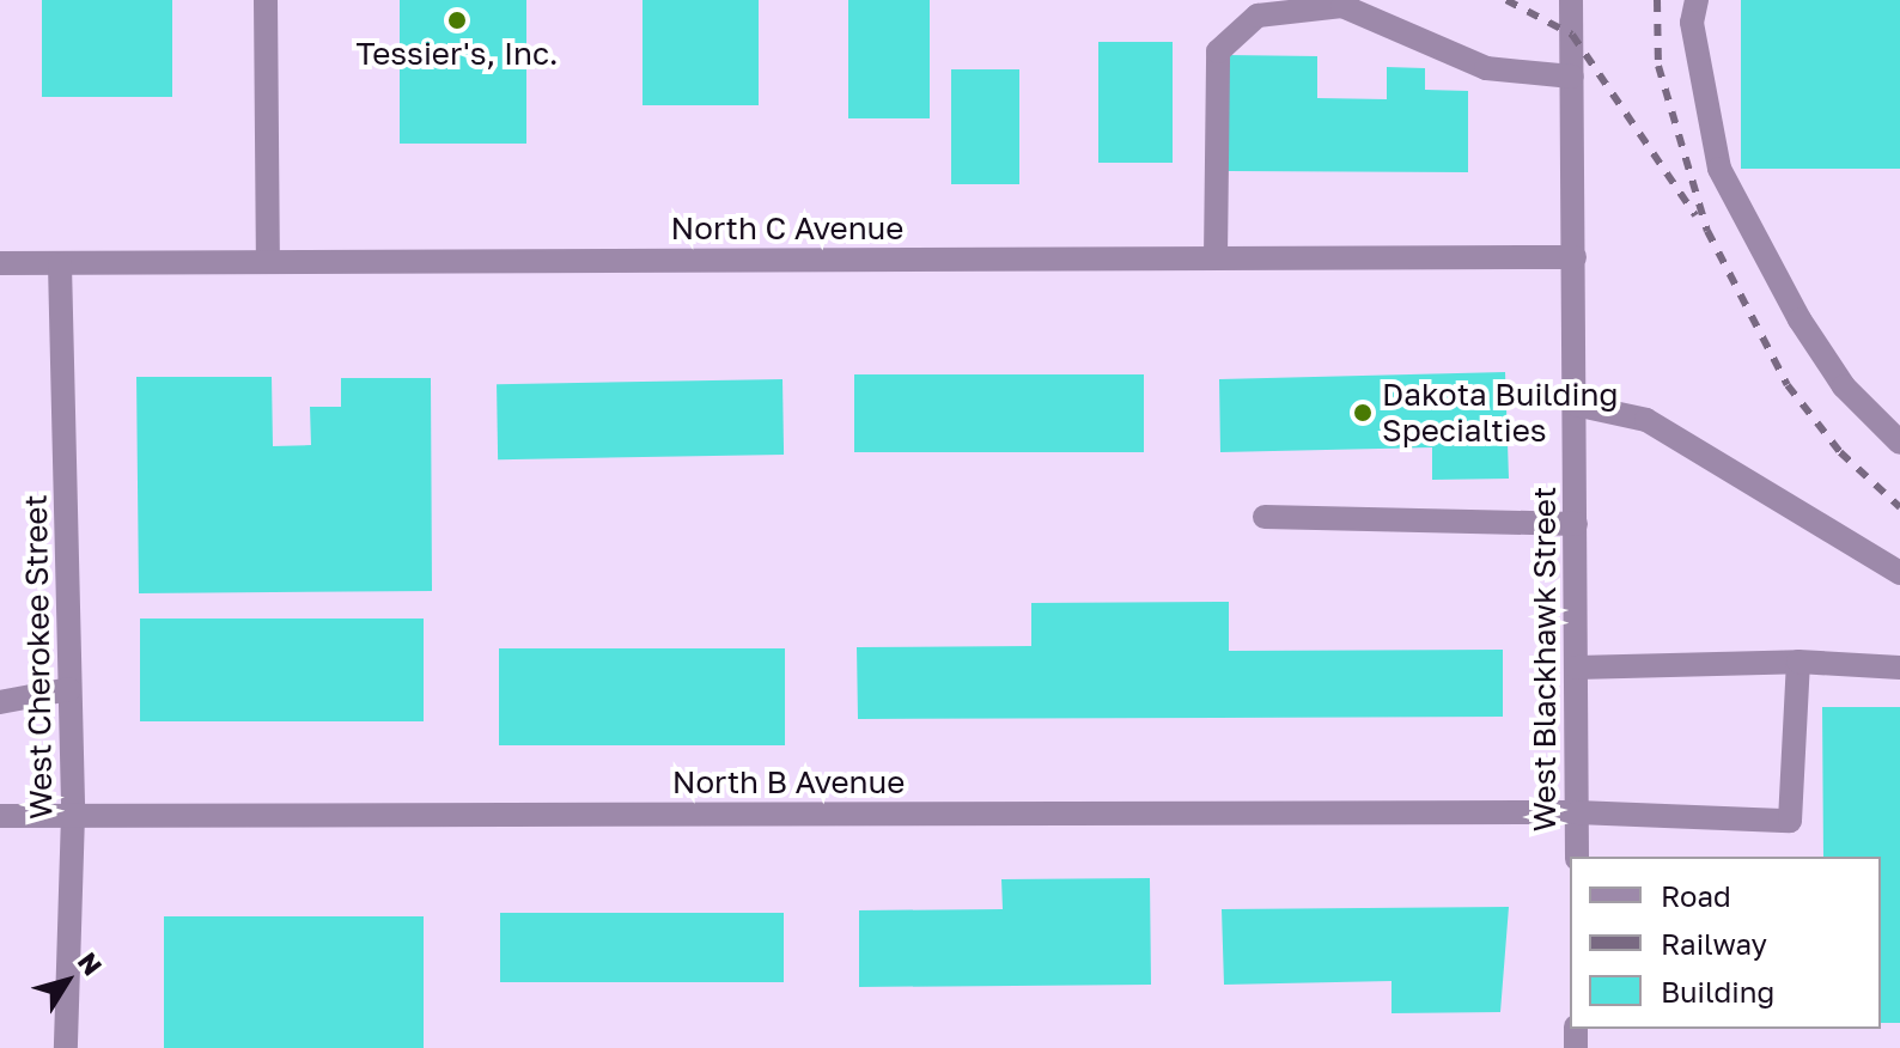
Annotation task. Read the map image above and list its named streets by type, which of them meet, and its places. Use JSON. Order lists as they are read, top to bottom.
{
  "streets": {
    "street": [
      "North C Avenue",
      "West Cherokee Street",
      "West Blackhawk Street",
      "North B Avenue"
    ]
  },
  "crossings": [
    ["North C Avenue", "West Cherokee Street"],
    ["North C Avenue", "West Blackhawk Street"],
    ["West Cherokee Street", "North B Avenue"],
    ["West Blackhawk Street", "North B Avenue"]
  ],
  "places": ["Tessier's, Inc.", "Dakota Building Specialties"],
  "legend": ["Road", "Railway", "Building"],
  "north": "top right"
}
